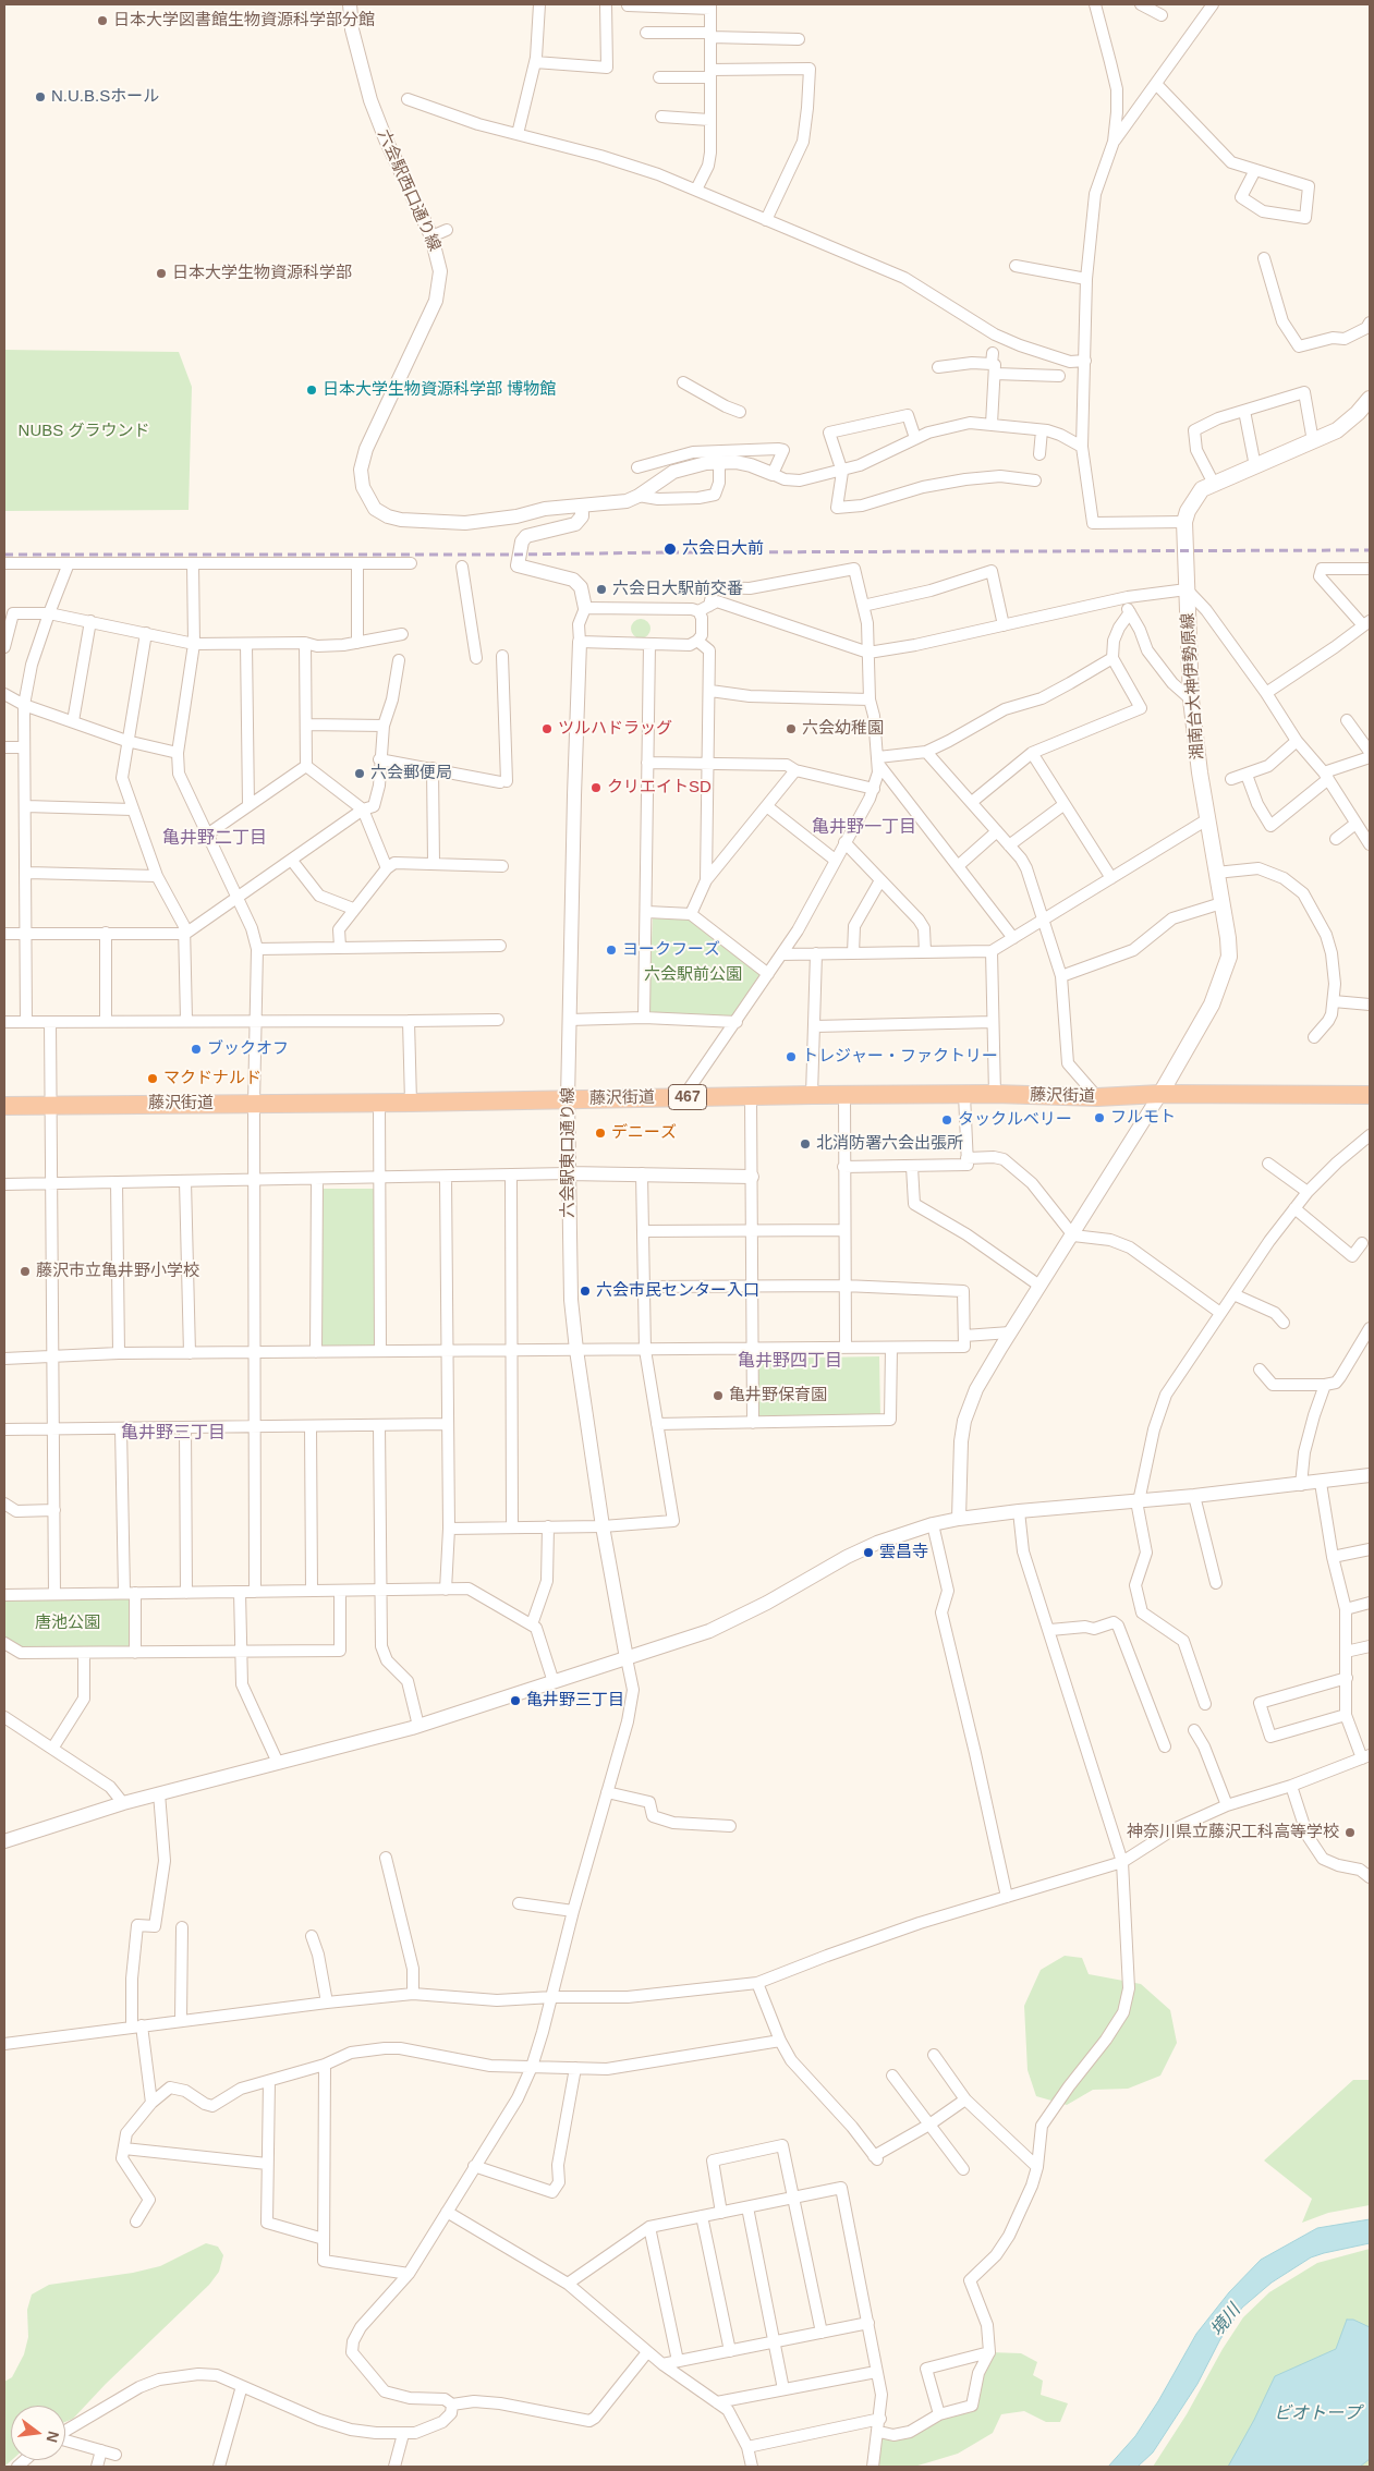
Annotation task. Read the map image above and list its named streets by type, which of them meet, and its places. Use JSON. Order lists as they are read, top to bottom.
{
  "streets": {
    "highway": ["藤沢街道", "467"],
    "main road": ["湘南台大神伊勢原線"],
    "street": ["六会駅西口通り線", "六会駅東口通り線"]
  },
  "crossings": [
    ["湘南台大神伊勢原線", "藤沢街道"],
    ["藤沢街道", "六会駅東口通り線"]
  ],
  "districts": [
    "亀井野一丁目",
    "亀井野二丁目",
    "亀井野四丁目",
    "亀井野三丁目"
  ],
  "water": ["境川", "ビオトープ"],
  "parks": ["NUBS グラウンド", "六会駅前公園", "唐池公園"],
  "places": [
    "日本大学図書館生物資源科学部分館",
    "N.U.B.Sホール",
    "日本大学生物資源科学部",
    "日本大学生物資源科学部 博物館",
    "六会日大前",
    "六会日大駅前交番",
    "ツルハドラッグ",
    "六会幼稚園",
    "六会郵便局",
    "クリエイトSD",
    "ヨークフーズ",
    "ブックオフ",
    "トレジャー・ファクトリー",
    "マクドナルド",
    "フルモト",
    "タックルベリー",
    "デニーズ",
    "北消防署六会出張所",
    "藤沢市立亀井野小学校",
    "六会市民センター入口",
    "亀井野保育園",
    "雲昌寺",
    "亀井野三丁目",
    "神奈川県立藤沢工科高等学校"
  ],
  "north": "right"
}
